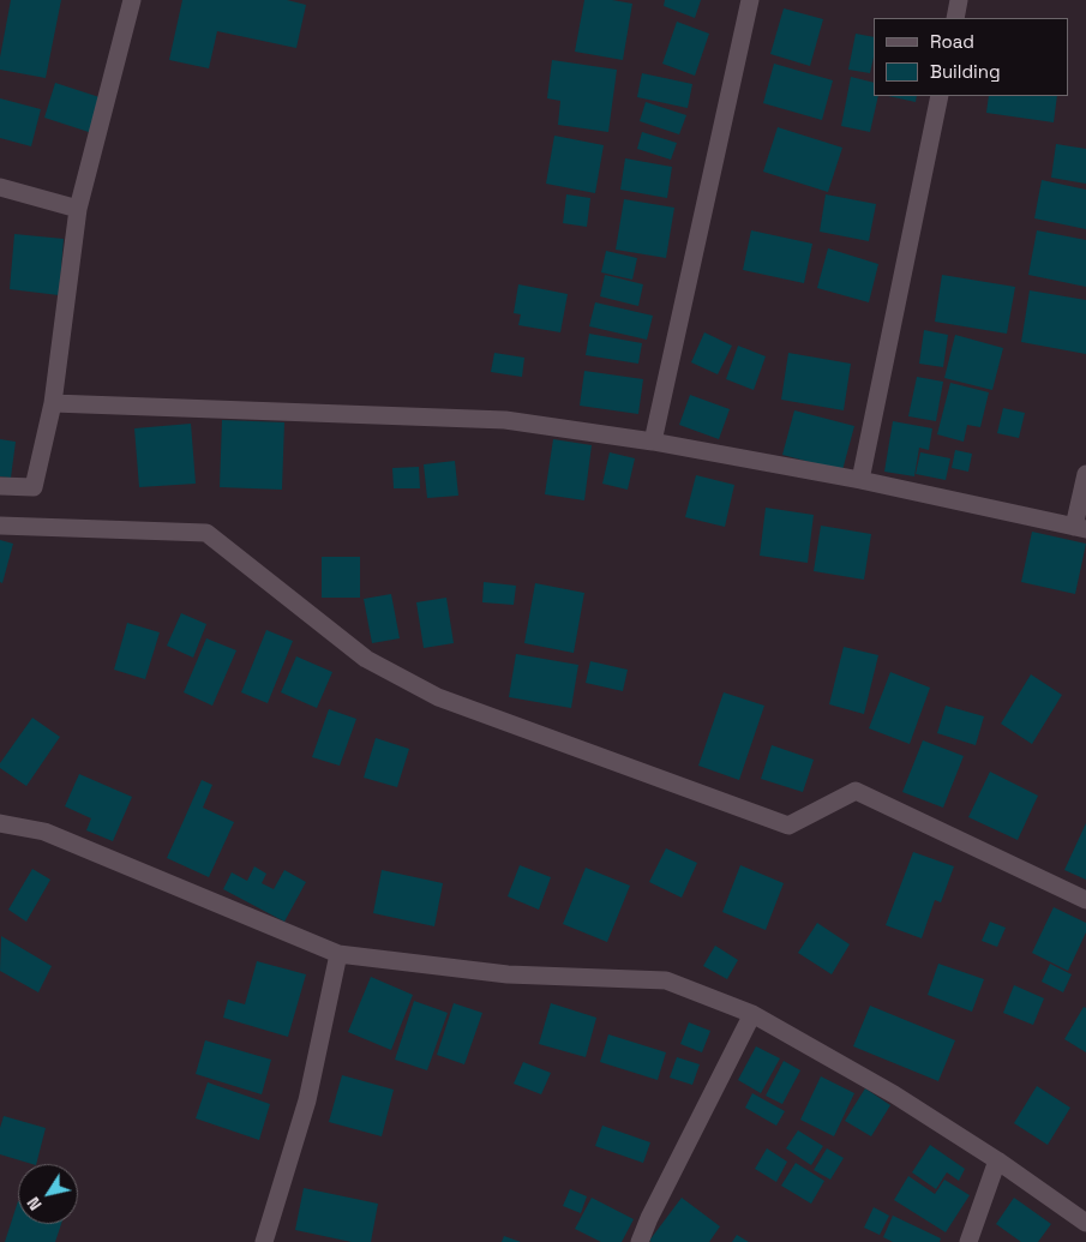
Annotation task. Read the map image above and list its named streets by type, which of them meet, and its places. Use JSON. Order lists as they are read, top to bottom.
{
  "legend": ["Road", "Building"],
  "north": "bottom left"
}
